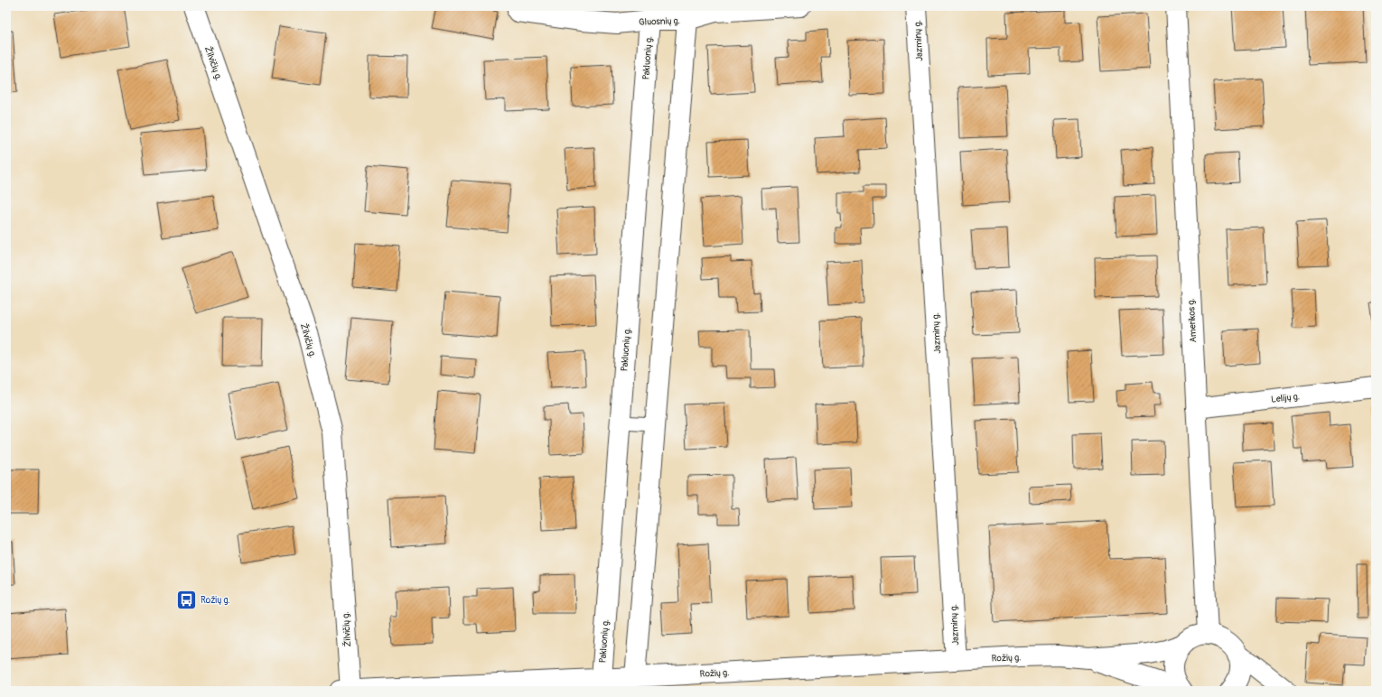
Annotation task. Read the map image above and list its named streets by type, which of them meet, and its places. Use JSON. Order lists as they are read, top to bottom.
{
  "streets": {
    "street": [
      "Gluosnių g.",
      "Jazminų g.",
      "Pakluonių g.",
      "Žilvičių g.",
      "Amerikos g.",
      "Lelijų g.",
      "Rožių g."
    ]
  },
  "crossings": [
    ["Gluosnių g.", "Pakluonių g."],
    ["Jazminų g.", "Rožių g."],
    ["Pakluonių g.", "Rožių g."],
    ["Žilvičių g.", "Rožių g."],
    ["Amerikos g.", "Lelijų g."],
    ["Amerikos g.", "Rožių g."]
  ],
  "places": {
    "bus stop": ["Rožių g."]
  }
}
